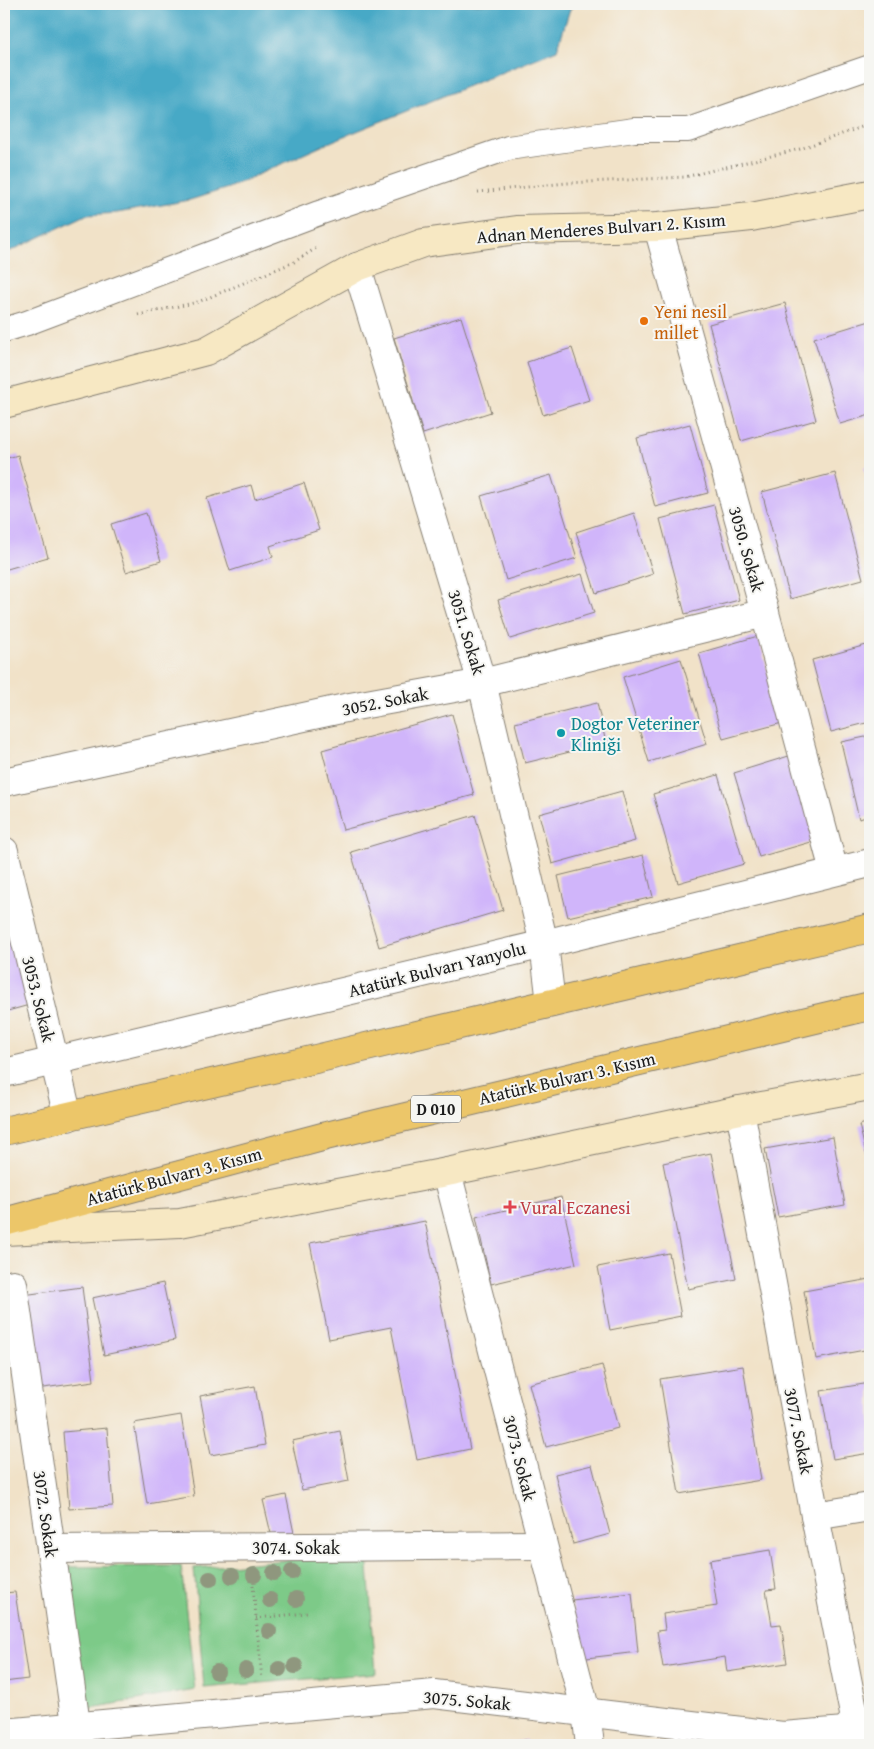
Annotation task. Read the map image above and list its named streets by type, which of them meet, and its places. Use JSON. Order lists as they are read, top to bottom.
{
  "streets": {
    "highway": ["Atatürk Bulvarı 3. Kısım", "D 010"],
    "main road": ["Adnan Menderes Bulvarı 2. Kısım"],
    "street": [
      "3050. Sokak",
      "3051. Sokak",
      "3052. Sokak",
      "Atatürk Bulvarı Yanyolu",
      "3053. Sokak",
      "3077. Sokak",
      "3073. Sokak",
      "3072. Sokak",
      "3074. Sokak",
      "3075. Sokak"
    ]
  },
  "crossings": [
    ["Adnan Menderes Bulvarı 2. Kısım", "3050. Sokak"],
    ["Adnan Menderes Bulvarı 2. Kısım", "3051. Sokak"],
    ["3050. Sokak", "3052. Sokak"],
    ["3050. Sokak", "Atatürk Bulvarı Yanyolu"],
    ["3051. Sokak", "3052. Sokak"],
    ["3051. Sokak", "Atatürk Bulvarı Yanyolu"],
    ["Atatürk Bulvarı Yanyolu", "3053. Sokak"],
    ["3077. Sokak", "3075. Sokak"],
    ["3073. Sokak", "3074. Sokak"],
    ["3073. Sokak", "3075. Sokak"],
    ["3072. Sokak", "3074. Sokak"],
    ["3072. Sokak", "3075. Sokak"]
  ],
  "places": {
    "other": ["Yeni nesil millet", "Dogtor Veteriner Kliniği"],
    "health": ["Vural Eczanesi"]
  }
}
